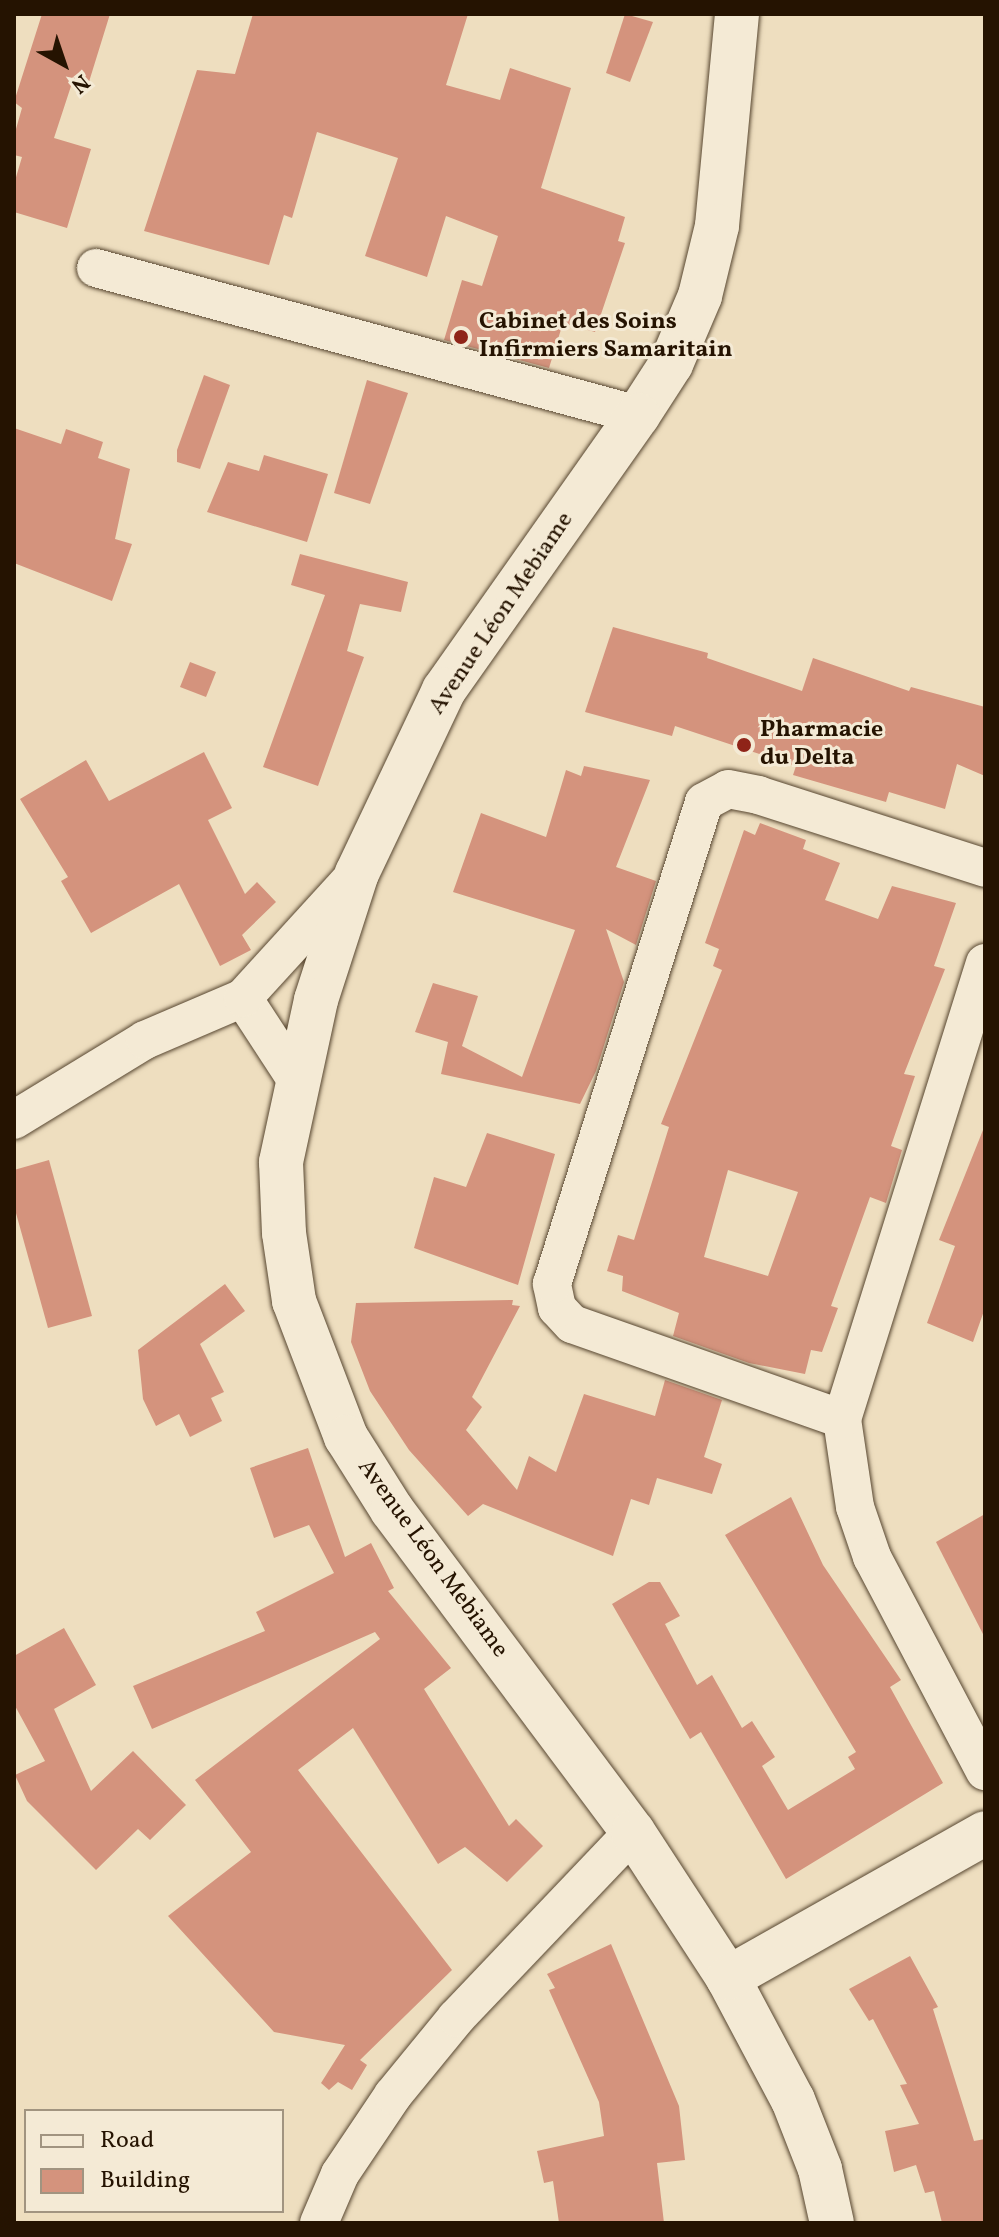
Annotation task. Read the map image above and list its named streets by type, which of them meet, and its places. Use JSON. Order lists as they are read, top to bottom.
{
  "streets": {
    "street": ["Avenue Léon Mebiame"]
  },
  "places": ["Cabinet des Soins Infirmiers Samaritain", "Pharmacie du Delta"],
  "legend": ["Road", "Building"],
  "north": "bottom right"
}
